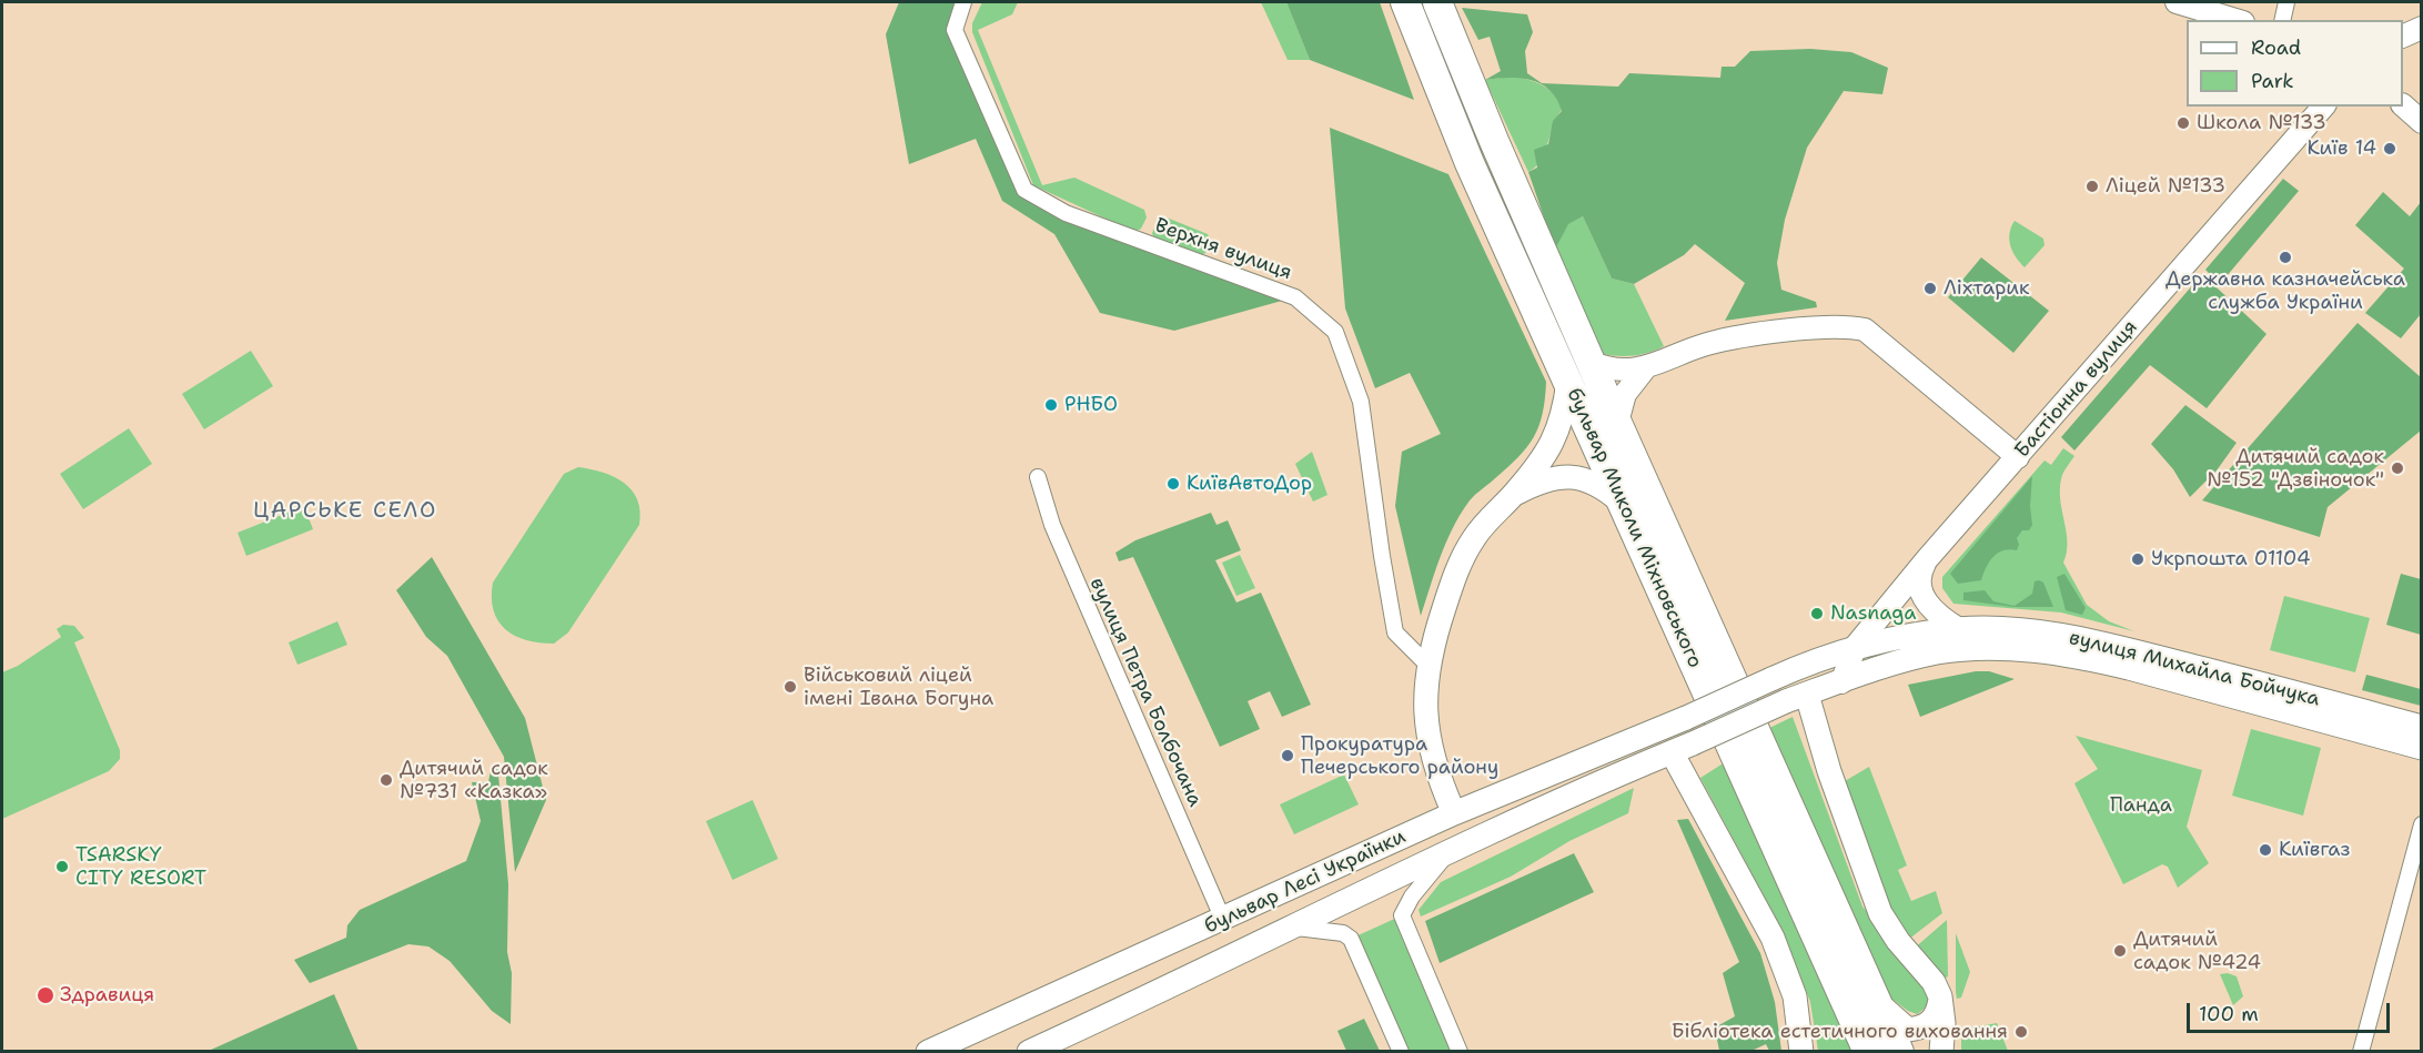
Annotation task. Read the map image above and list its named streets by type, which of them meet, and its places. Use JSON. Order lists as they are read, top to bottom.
{
  "streets": {
    "highway": ["бульвар Миколи Міхновського"],
    "main road": ["вулиця Михайла Бойчука", "бульвар Лесі Українки"],
    "street": ["Верхня вулиця", "Бастіонна вулиця", "вулиця Петра Болбочана"]
  },
  "crossings": [
    ["Бастіонна вулиця", "вулиця Михайла Бойчука"],
    ["вулиця Михайла Бойчука", "бульвар Лесі Українки"],
    ["вулиця Петра Болбочана", "бульвар Лесі Українки"]
  ],
  "districts": ["ЦАРСЬКЕ СЕЛО"],
  "parks": ["Панда"],
  "places": [
    "Школа №133",
    "Київ 14",
    "Ліцей №133",
    "Державна казначейська служба України",
    "Ліхтарик",
    "РНБО",
    "Дитячий садок №152 \"Дзвіночок\"",
    "КиївАвтоДор",
    "Укрпошта 01104",
    "Nasnaga",
    "Військовий ліцей імені Івана Богуна",
    "Прокуратура Печерського району",
    "Дитячий садок №731 «Казка»",
    "Київгаз",
    "TSARSKY CITY RESORT",
    "Дитячий садок №424",
    "Здравиця",
    "Бібліотека естетичного виховання"
  ],
  "legend": ["Road", "Park"],
  "scale_bar": "100 m"
}
